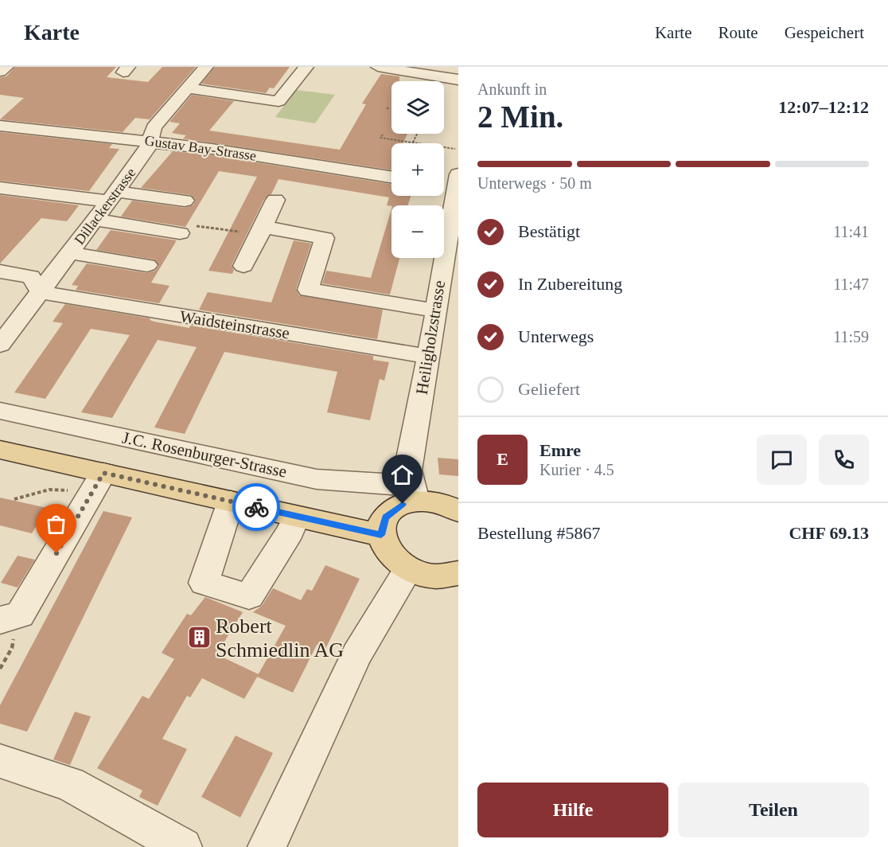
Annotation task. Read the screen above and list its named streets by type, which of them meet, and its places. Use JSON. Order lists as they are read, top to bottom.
{
  "streets": {
    "street": [
      "Gustav Bay-Strasse",
      "Dillackerstrasse",
      "Waidsteinstrasse",
      "Heiligholzstrasse",
      "J.C. Rosenburger-Strasse"
    ]
  },
  "crossings": [
    ["Gustav Bay-Strasse", "Dillackerstrasse"],
    ["Dillackerstrasse", "Waidsteinstrasse"],
    ["Waidsteinstrasse", "Heiligholzstrasse"],
    ["Heiligholzstrasse", "J.C. Rosenburger-Strasse"]
  ],
  "places": {
    "building": ["Robert Schmiedlin AG"]
  },
  "page": {
    "header": "Karte",
    "nav": ["Karte", "Route", "Gespeichert"],
    "heading": ["2 Min.", "Ankunft in", "12:07–12:12"],
    "panel": [
      "Emre",
      "Kurier · 4.5",
      "Bestellung #5867",
      "CHF 69.13"
    ],
    "map_buttons": ["+", "−"],
    "bar": "Unterwegs · 50 m",
    "list": [
      ["Bestätigt", "11:41"],
      ["In Zubereitung", "11:47"],
      ["Unterwegs", "11:59"],
      "Geliefert"
    ],
    "round": "E",
    "buttons": ["Hilfe", "Teilen"]
  }
}
